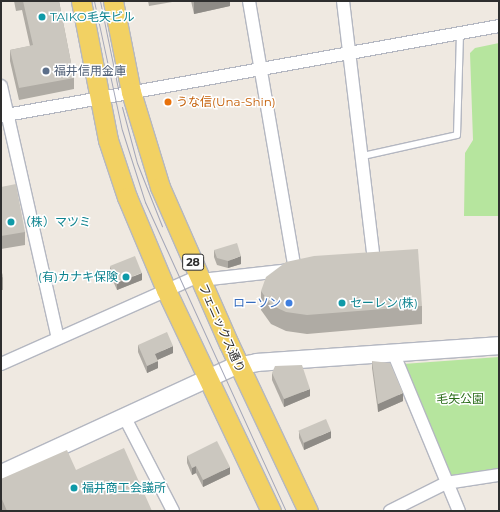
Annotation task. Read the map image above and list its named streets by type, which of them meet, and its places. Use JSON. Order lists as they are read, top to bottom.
{
  "streets": {
    "main road": ["28", "フェニックス通り"]
  },
  "parks": ["毛矢公園"],
  "places": [
    "TAIKO毛矢ビル",
    "福井信用金庫",
    "うな信(Una-Shin)",
    "（株）マツミ",
    "(有)カナキ保険",
    "ローソン",
    "セーレン(株)",
    "福井商工会議所"
  ]
}
